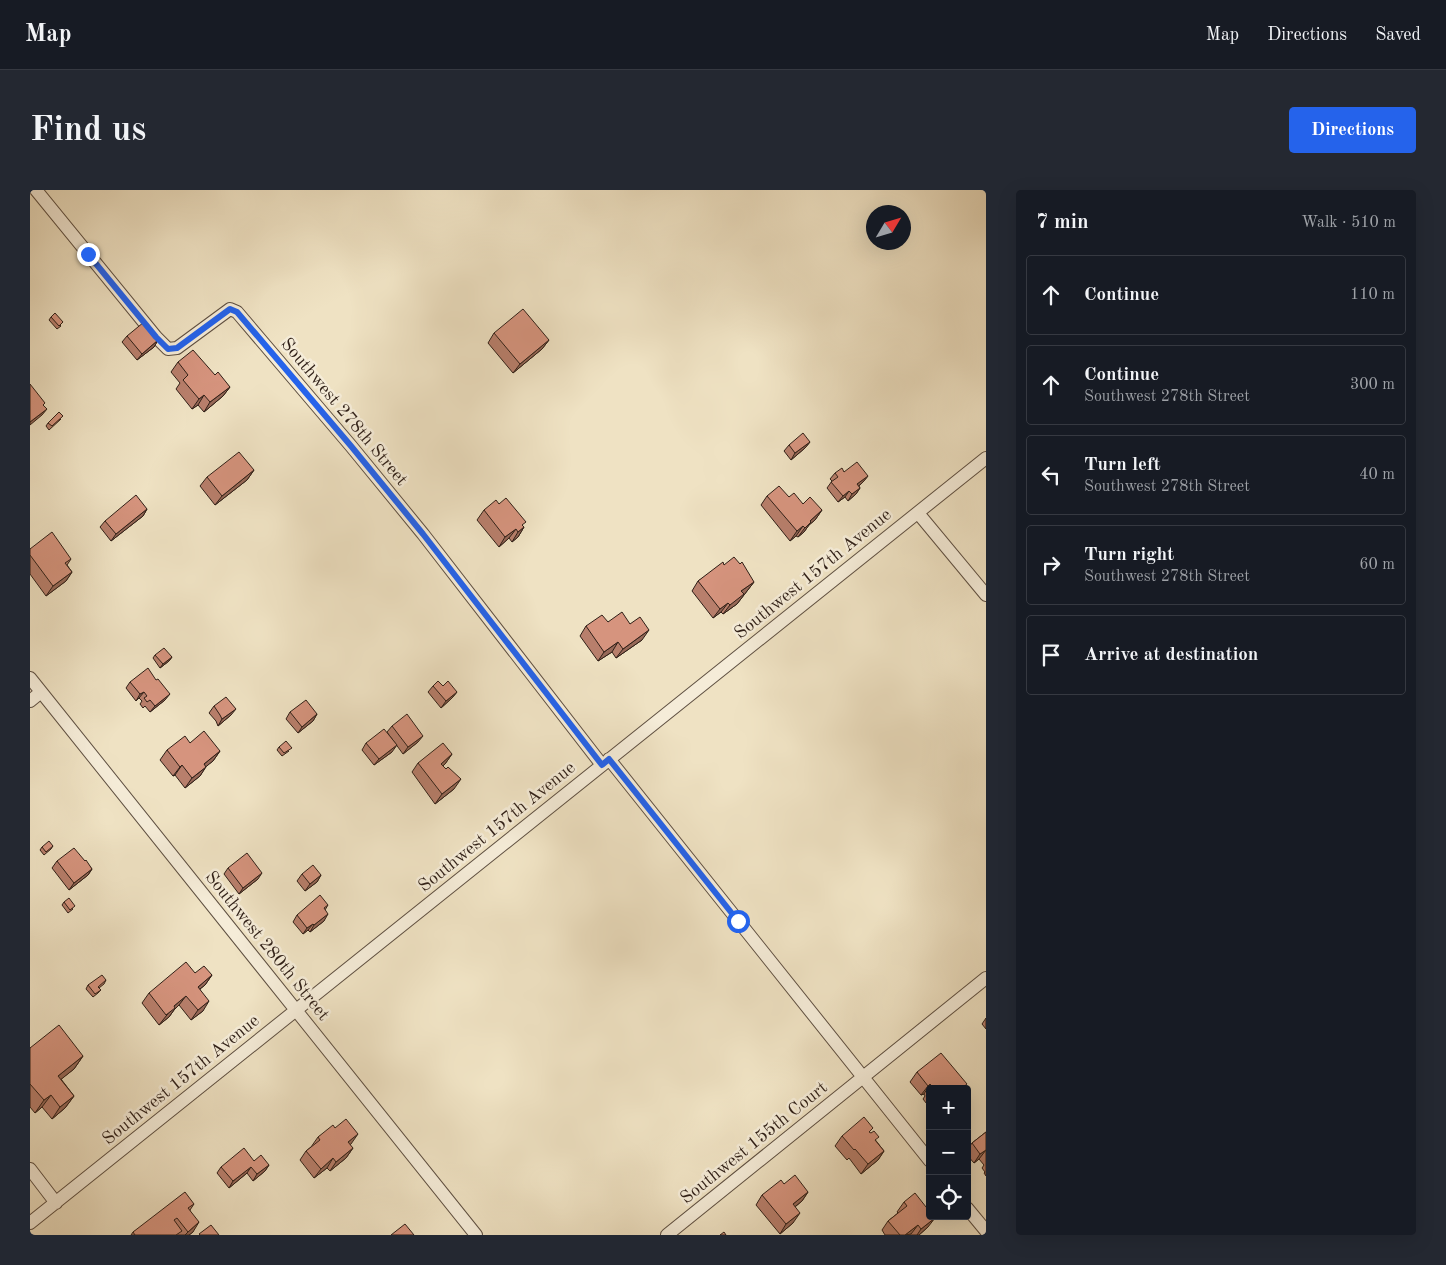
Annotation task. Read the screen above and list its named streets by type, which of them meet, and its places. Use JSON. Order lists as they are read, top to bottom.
{
  "streets": {
    "street": [
      "Southwest 278th Street",
      "Southwest 157th Avenue",
      "Southwest 280th Street",
      "Southwest 155th Court"
    ]
  },
  "crossings": [
    ["Southwest 278th Street", "Southwest 157th Avenue"],
    ["Southwest 157th Avenue", "Southwest 280th Street"]
  ],
  "north": "top right",
  "page": {
    "header": "Map",
    "nav": ["Map", "Directions", "Saved"],
    "buttons": "Directions",
    "title": "Find us",
    "heading": ["7 min", "Walk · 510 m"],
    "list": [
      ["Continue", "110 m"],
      ["Continue", "Southwest 278th Street", "300 m"],
      ["Turn left", "Southwest 278th Street", "40 m"],
      ["Turn right", "Southwest 278th Street", "60 m"],
      "Arrive at destination"
    ],
    "map_buttons": ["+", "−"]
  }
}
